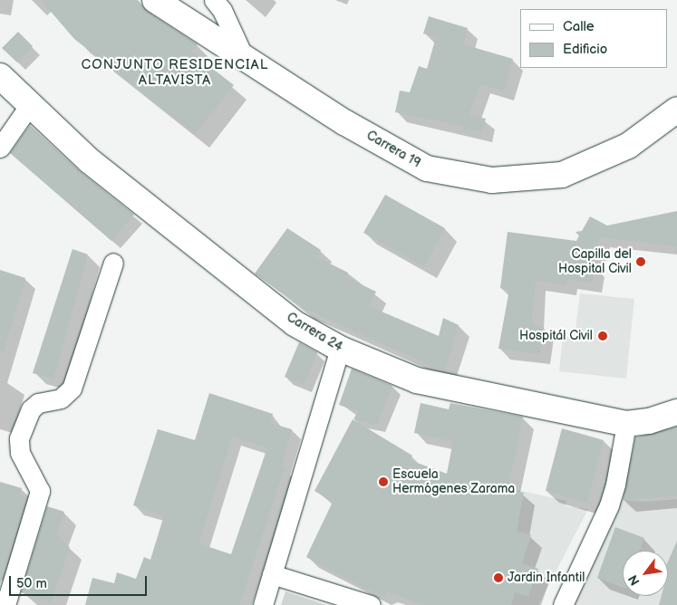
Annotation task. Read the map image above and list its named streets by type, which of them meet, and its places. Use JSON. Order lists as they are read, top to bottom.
{
  "streets": {
    "street": ["Carrera 19", "Carrera 24"]
  },
  "districts": ["CONJUNTO RESIDENCIAL ALTAVISTA"],
  "places": [
    "Capilla del Hospital Civil",
    "Hospitál Civil",
    "Escuela Hermógenes Zarama",
    "Jardin Infantil"
  ],
  "legend": ["Calle", "Edificio"],
  "scale_bar": "50 m",
  "north": "bottom left"
}
